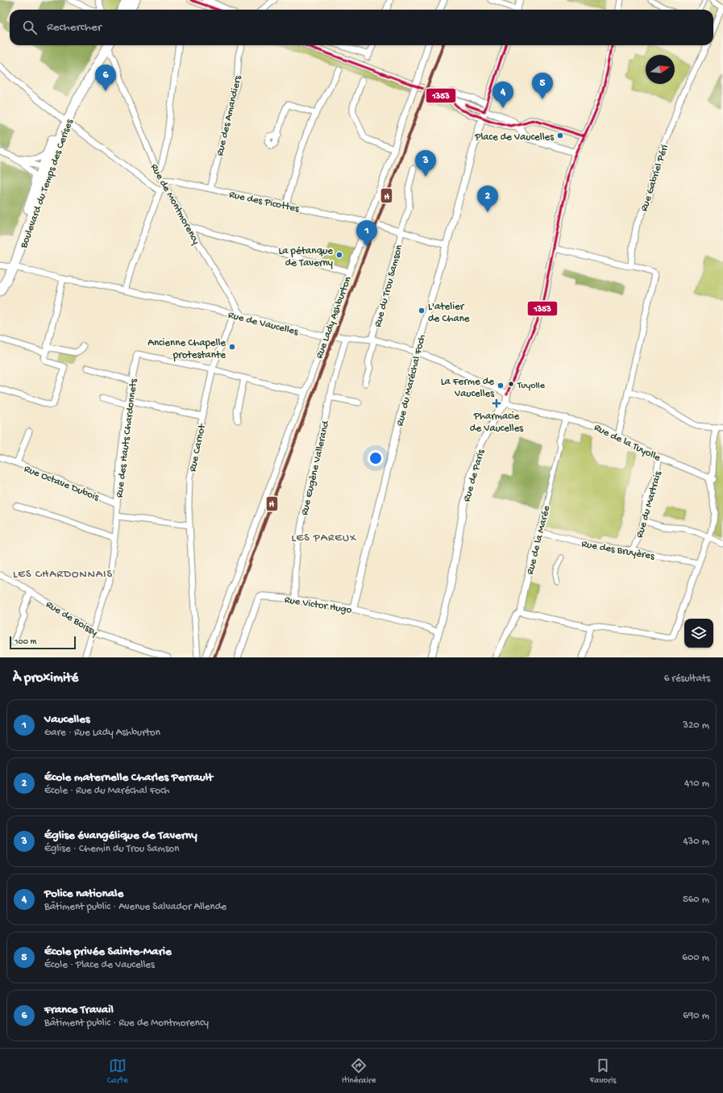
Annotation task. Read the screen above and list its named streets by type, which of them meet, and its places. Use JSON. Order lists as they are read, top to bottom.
{
  "streets": {
    "main road": ["Boulevard du Temps des Cerises"],
    "street": [
      "Rue des Amandiers",
      "Rue Gabriel Péri",
      "Rue des Picottes",
      "Rue de Montmorency",
      "Rue du Trou Samson",
      "Rue Lady Ashburton",
      "Rue de Vaucelles",
      "Rue du Maréchal Foch",
      "Rue des Hauts Chardonnets",
      "Rue de la Tuyolle",
      "Rue Carnot",
      "Rue Eugène Vallerand",
      "Rue de Paris",
      "Rue Octave Dubois",
      "Rue du Martrais",
      "Rue de la Marée",
      "Rue des Bruyères",
      "Rue Victor Hugo",
      "Rue de Boissy"
    ]
  },
  "crossings": [
    ["Rue des Amandiers", "Rue des Picottes"],
    ["Boulevard du Temps des Cerises", "Rue de Montmorency"],
    ["Boulevard du Temps des Cerises", "Rue de Vaucelles"],
    ["Rue des Picottes", "Rue de Montmorency"],
    ["Rue des Picottes", "Rue Lady Ashburton"],
    ["Rue de Montmorency", "Rue de Vaucelles"],
    ["Rue du Trou Samson", "Rue de Vaucelles"],
    ["Rue Lady Ashburton", "Rue de Vaucelles"],
    ["Rue Lady Ashburton", "Rue des Hauts Chardonnets"],
    ["Rue de Vaucelles", "Rue du Maréchal Foch"],
    ["Rue de Vaucelles", "Rue Carnot"],
    ["Rue de Vaucelles", "Rue Eugène Vallerand"],
    ["Rue du Maréchal Foch", "Rue Victor Hugo"],
    ["Rue des Hauts Chardonnets", "Rue Carnot"],
    ["Rue des Hauts Chardonnets", "Rue Octave Dubois"],
    ["Rue de la Tuyolle", "Rue de Paris"],
    ["Rue de la Tuyolle", "Rue du Martrais"],
    ["Rue de la Tuyolle", "Rue de la Marée"],
    ["Rue Eugène Vallerand", "Rue Victor Hugo"],
    ["Rue de Paris", "Rue Victor Hugo"],
    ["Rue du Martrais", "Rue des Bruyères"],
    ["Rue de la Marée", "Rue des Bruyères"]
  ],
  "districts": ["LES PAREUX", "LES CHARDONNAIS"],
  "places": {
    "other": [
      "Place de Vaucelles",
      "La pétanque de Taverny",
      "L'atelier de Chane",
      "Ancienne Chapelle protestante",
      "Tuyolle",
      "La Ferme de Vaucelles"
    ],
    "health": ["Pharmacie de Vaucelles"]
  },
  "lines": ["transit line 1353", "transit line H"],
  "scale_bar": "100 m",
  "north": "right",
  "page": {
    "search": "Rechercher",
    "pins": [
      "6",
      "5",
      "4",
      "3",
      "2",
      "1"
    ],
    "scale": "100 m",
    "heading": ["À proximité", "6 résultats"],
    "list": [
      {
        "mark": "1",
        "name": "Vaucelles",
        "note": "Gare · Rue Lady Ashburton",
        "value": "320 m"
      },
      {
        "mark": "2",
        "name": "École maternelle Charles Perrault",
        "note": "École · Rue du Maréchal Foch",
        "value": "410 m"
      },
      {
        "mark": "3",
        "name": "Église évangélique de Taverny",
        "note": "Église · Chemin du Trou Samson",
        "value": "430 m"
      },
      {
        "mark": "4",
        "name": "Police nationale",
        "note": "Bâtiment public · Avenue Salvador Allende",
        "value": "560 m"
      },
      {
        "mark": "5",
        "name": "École privée Sainte-Marie",
        "note": "École · Place de Vaucelles",
        "value": "600 m"
      },
      {
        "mark": "6",
        "name": "France Travail",
        "note": "Bâtiment public · Rue de Montmorency",
        "value": "690 m"
      }
    ],
    "nav": ["Carte", "Itinéraire", "Favoris"]
  }
}
